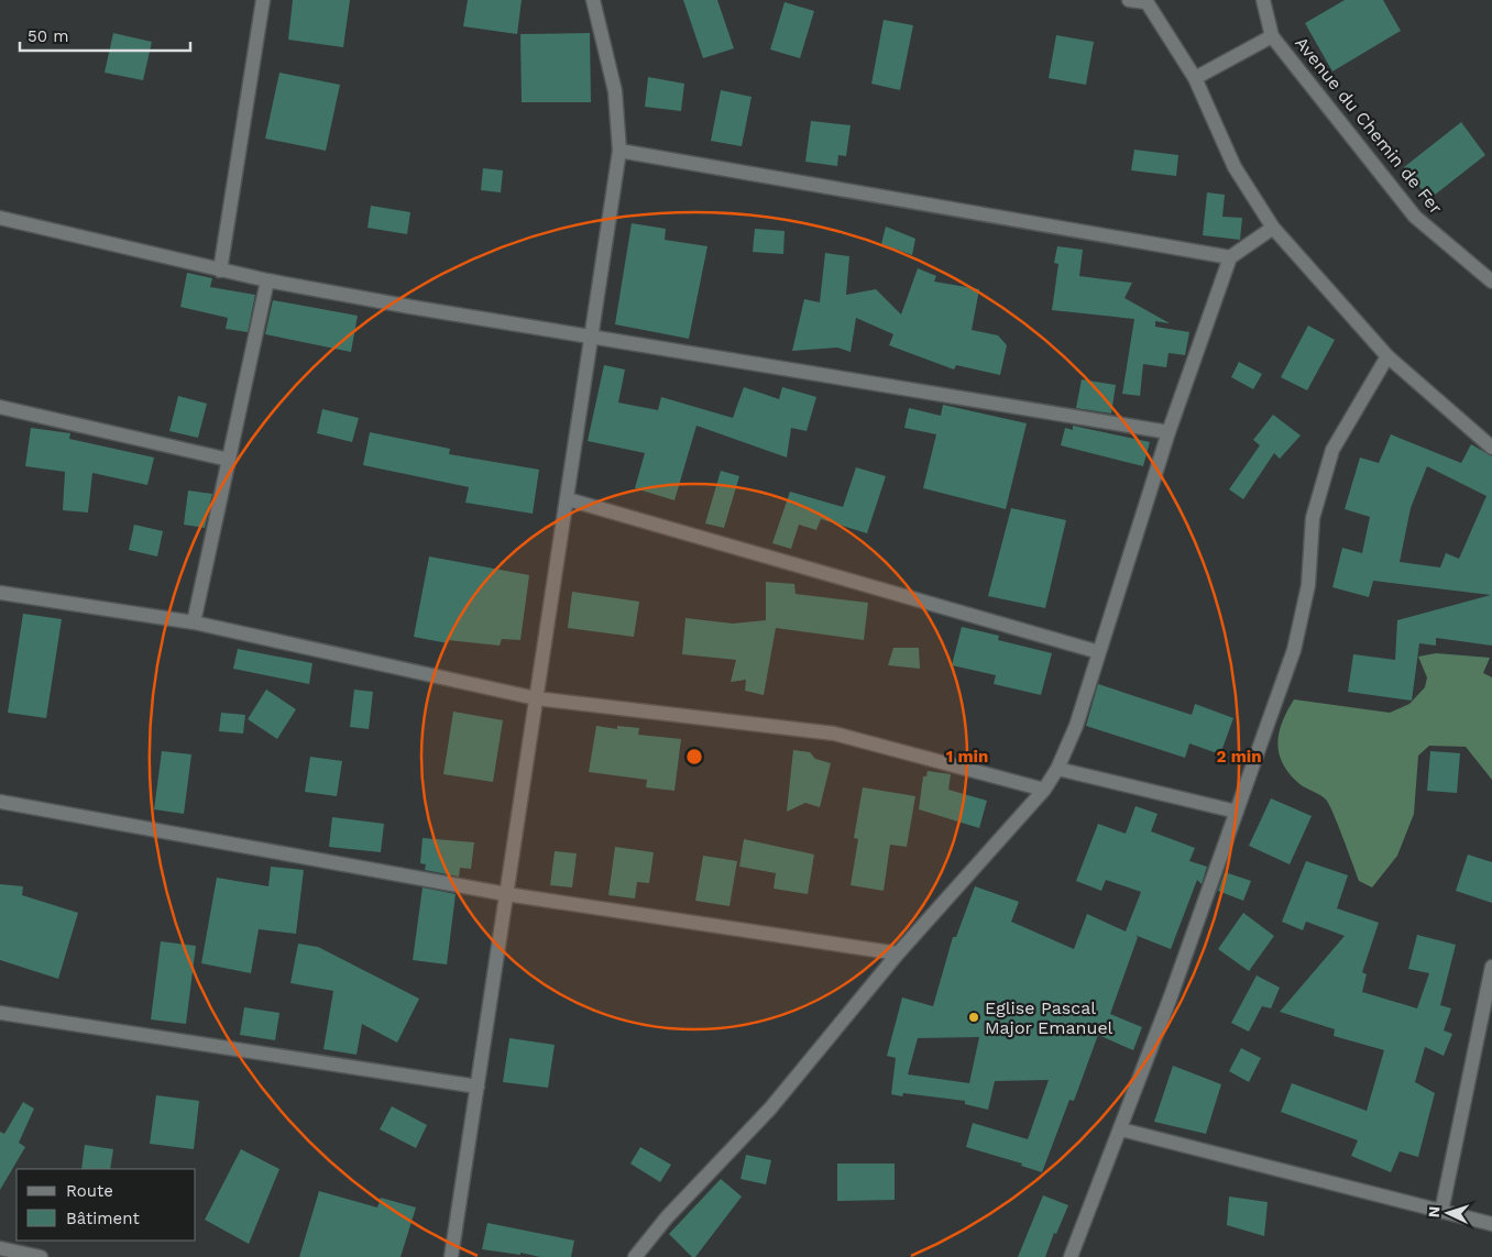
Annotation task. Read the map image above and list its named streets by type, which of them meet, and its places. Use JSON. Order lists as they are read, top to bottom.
{
  "streets": {
    "street": ["Avenue du Chemin de Fer"]
  },
  "places": ["Eglise Pascal Major Emanuel"],
  "legend": ["Route", "Bâtiment"],
  "scale_bar": "50 m",
  "north": "left",
  "rings": ["1 min", "2 min"]
}
